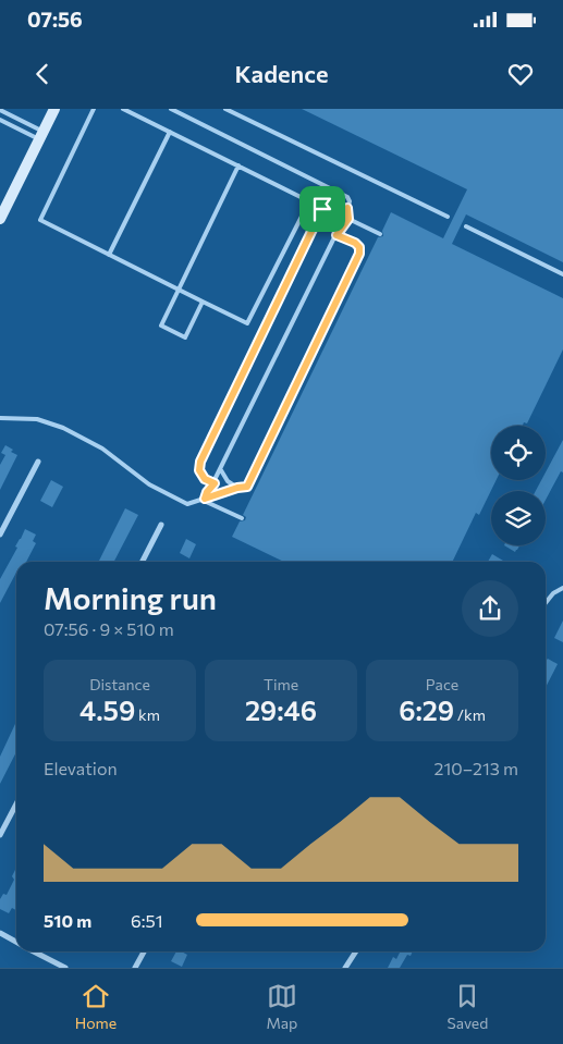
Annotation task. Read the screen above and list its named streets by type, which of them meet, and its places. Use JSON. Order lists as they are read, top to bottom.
{
  "page": {
    "status": "07:56",
    "header": "Kadence",
    "heading": ["Morning run", "07:56 · 9 × 510 m"],
    "stats": [
      ["Distance", "4.59 km"],
      ["Time", "29:46"],
      ["Pace", "6:29 /km"]
    ],
    "chart": ["Elevation", "210–213 m"],
    "list": [
      {
        "name": "510 m",
        "note": "6:51"
      }
    ],
    "tabs": ["Home", "Map", "Saved"]
  }
}
